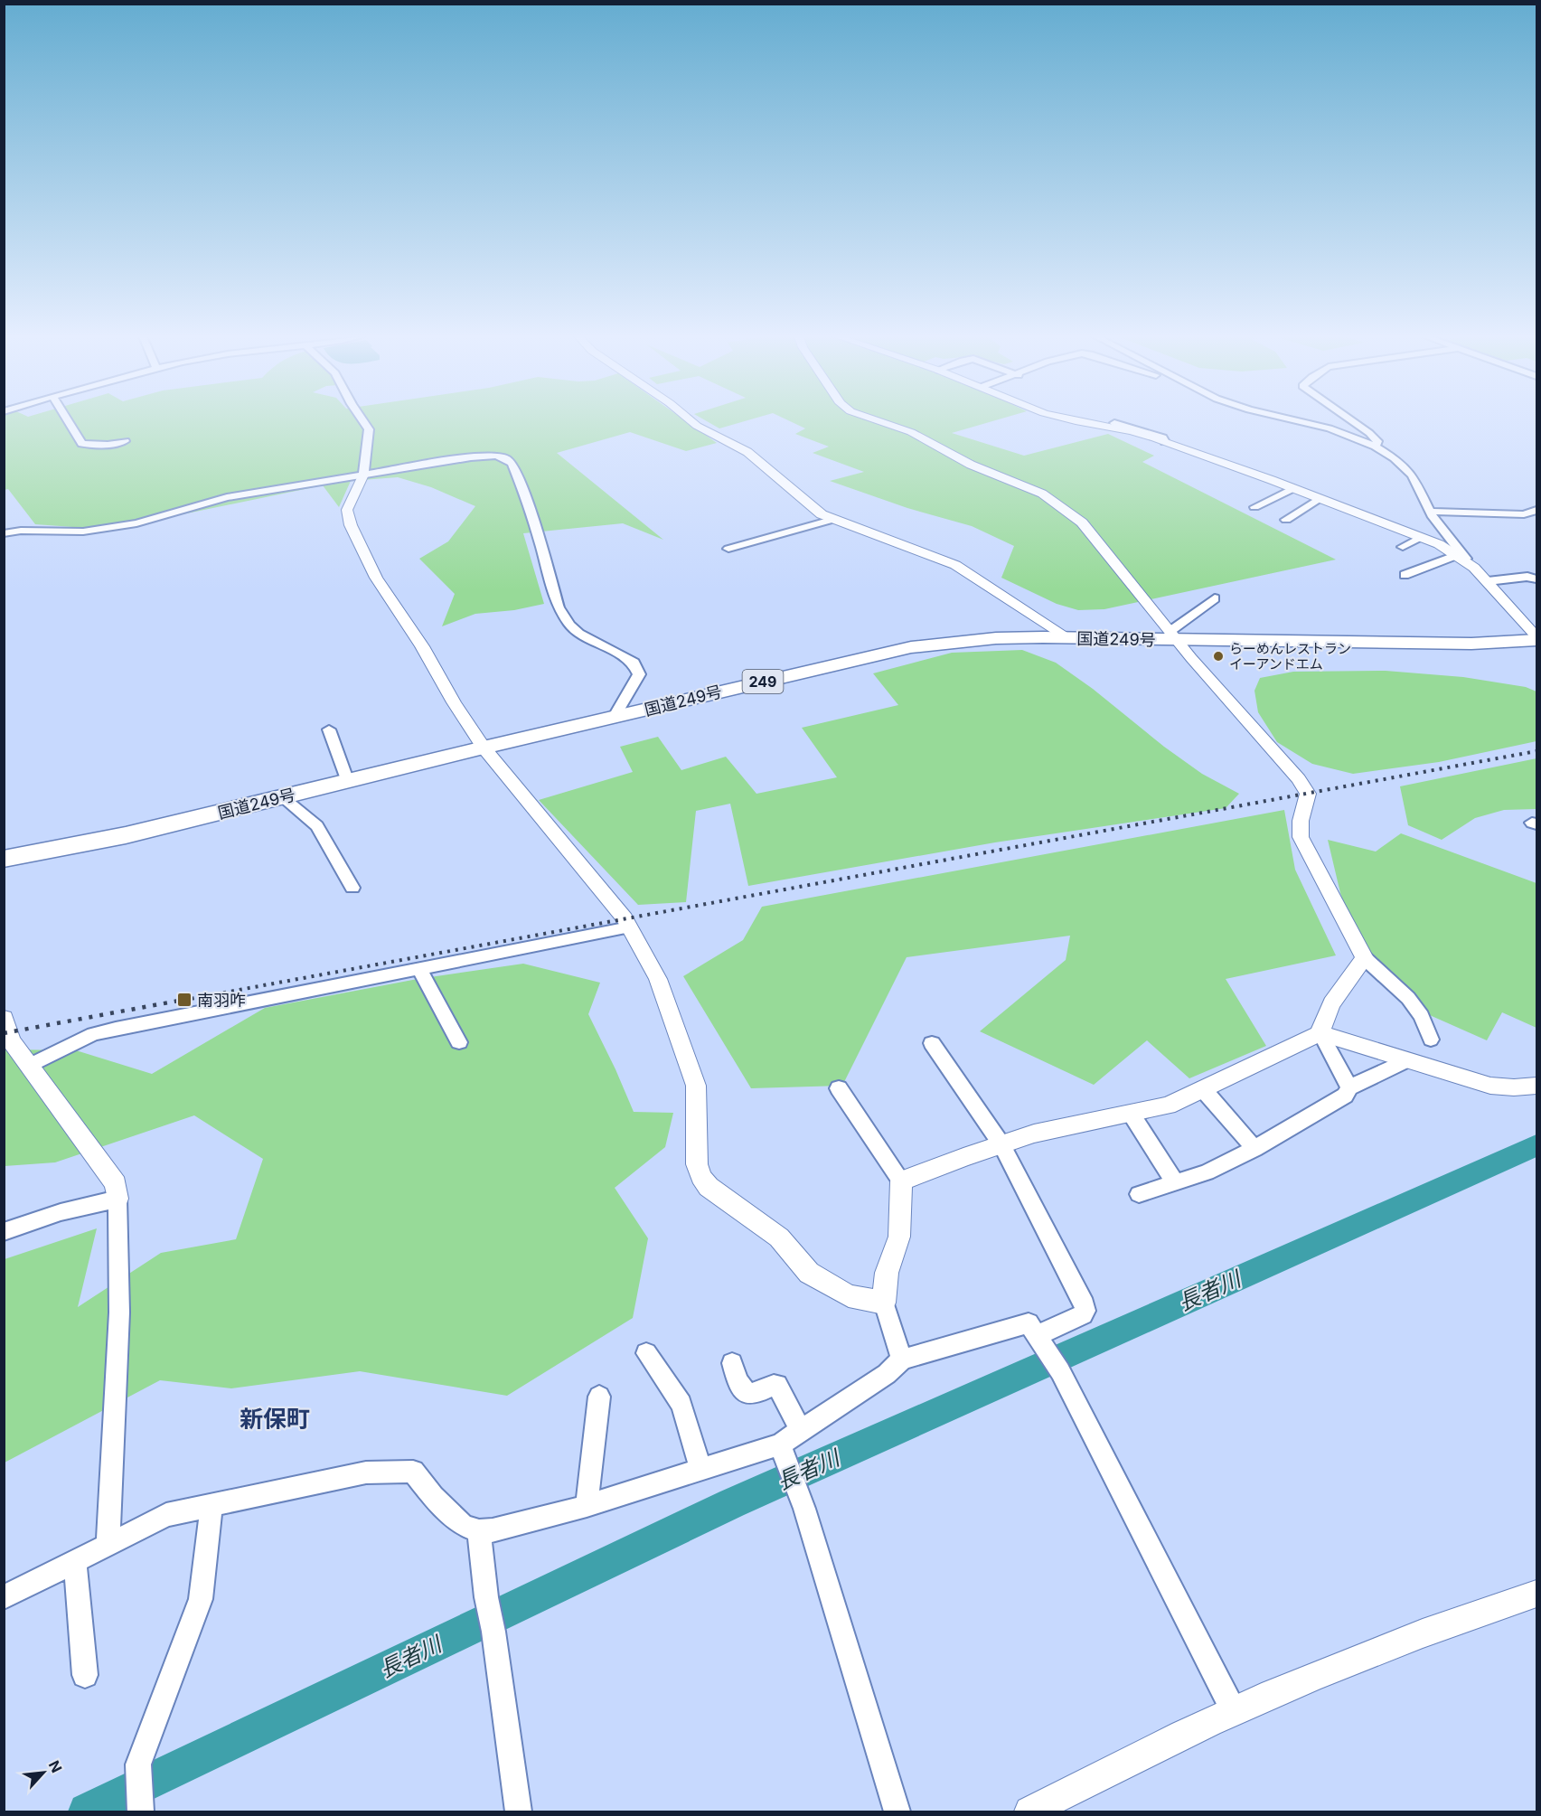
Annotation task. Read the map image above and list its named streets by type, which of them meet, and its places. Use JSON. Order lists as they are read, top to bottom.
{
  "streets": {
    "highway": ["国道249号", "249"]
  },
  "districts": ["新保町"],
  "water": ["長者川"],
  "places": {
    "other": ["らーめんレストラン イーアンドエム"],
    "transit": ["南羽咋"]
  },
  "north": "top right"
}
